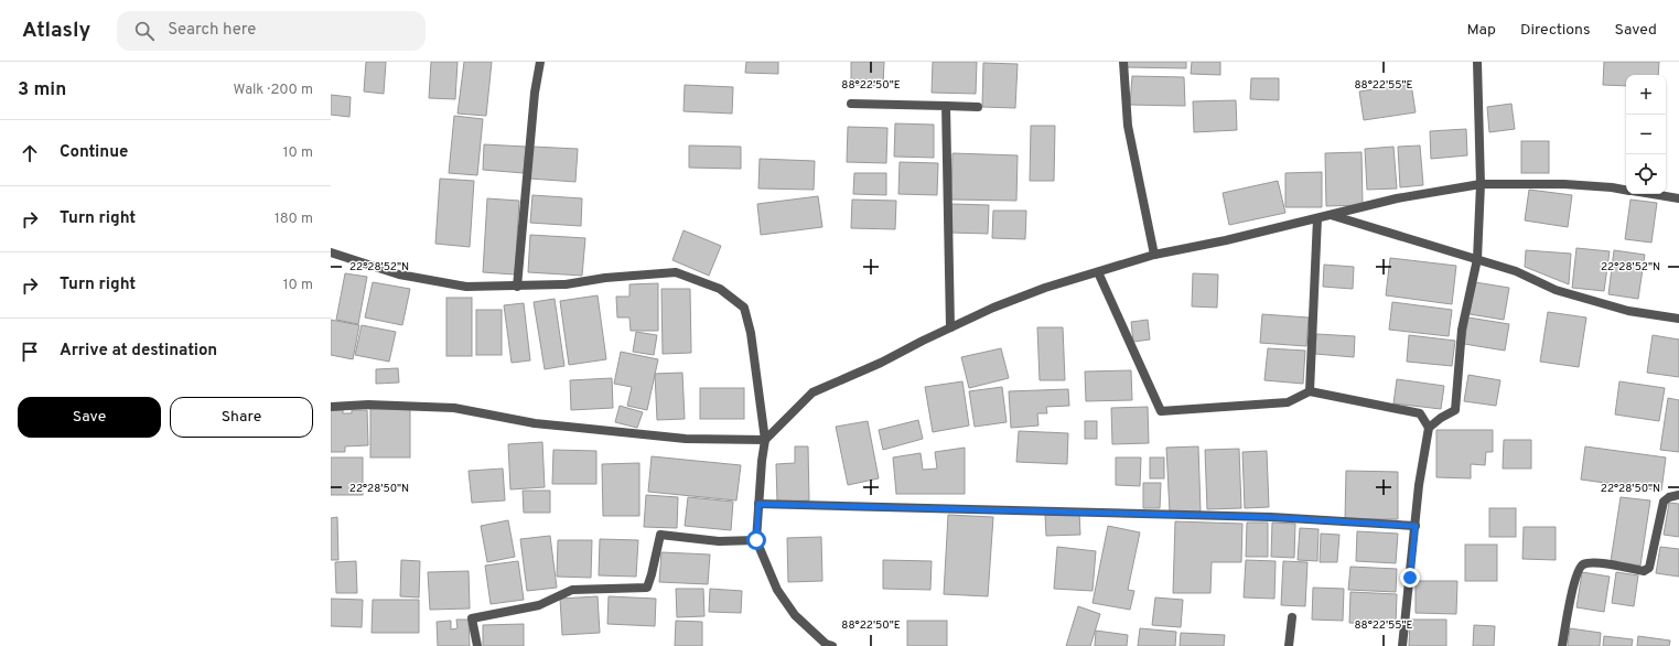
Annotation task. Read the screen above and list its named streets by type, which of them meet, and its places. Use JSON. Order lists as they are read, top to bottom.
{
  "page": {
    "header": "Atlasly",
    "search": "Search here",
    "nav": ["Map", "Directions", "Saved"],
    "heading": ["3 min", "Walk · 200 m"],
    "map_buttons": ["+", "−"],
    "list": [
      ["Continue", "10 m"],
      ["Turn right", "180 m"],
      ["Turn right", "10 m"],
      "Arrive at destination"
    ],
    "buttons": ["Save", "Share"]
  },
  "coordinates": [
    "88°22'50\"E",
    "88°22'55\"E",
    "22°28'52\"N",
    "22°28'50\"N"
  ]
}
